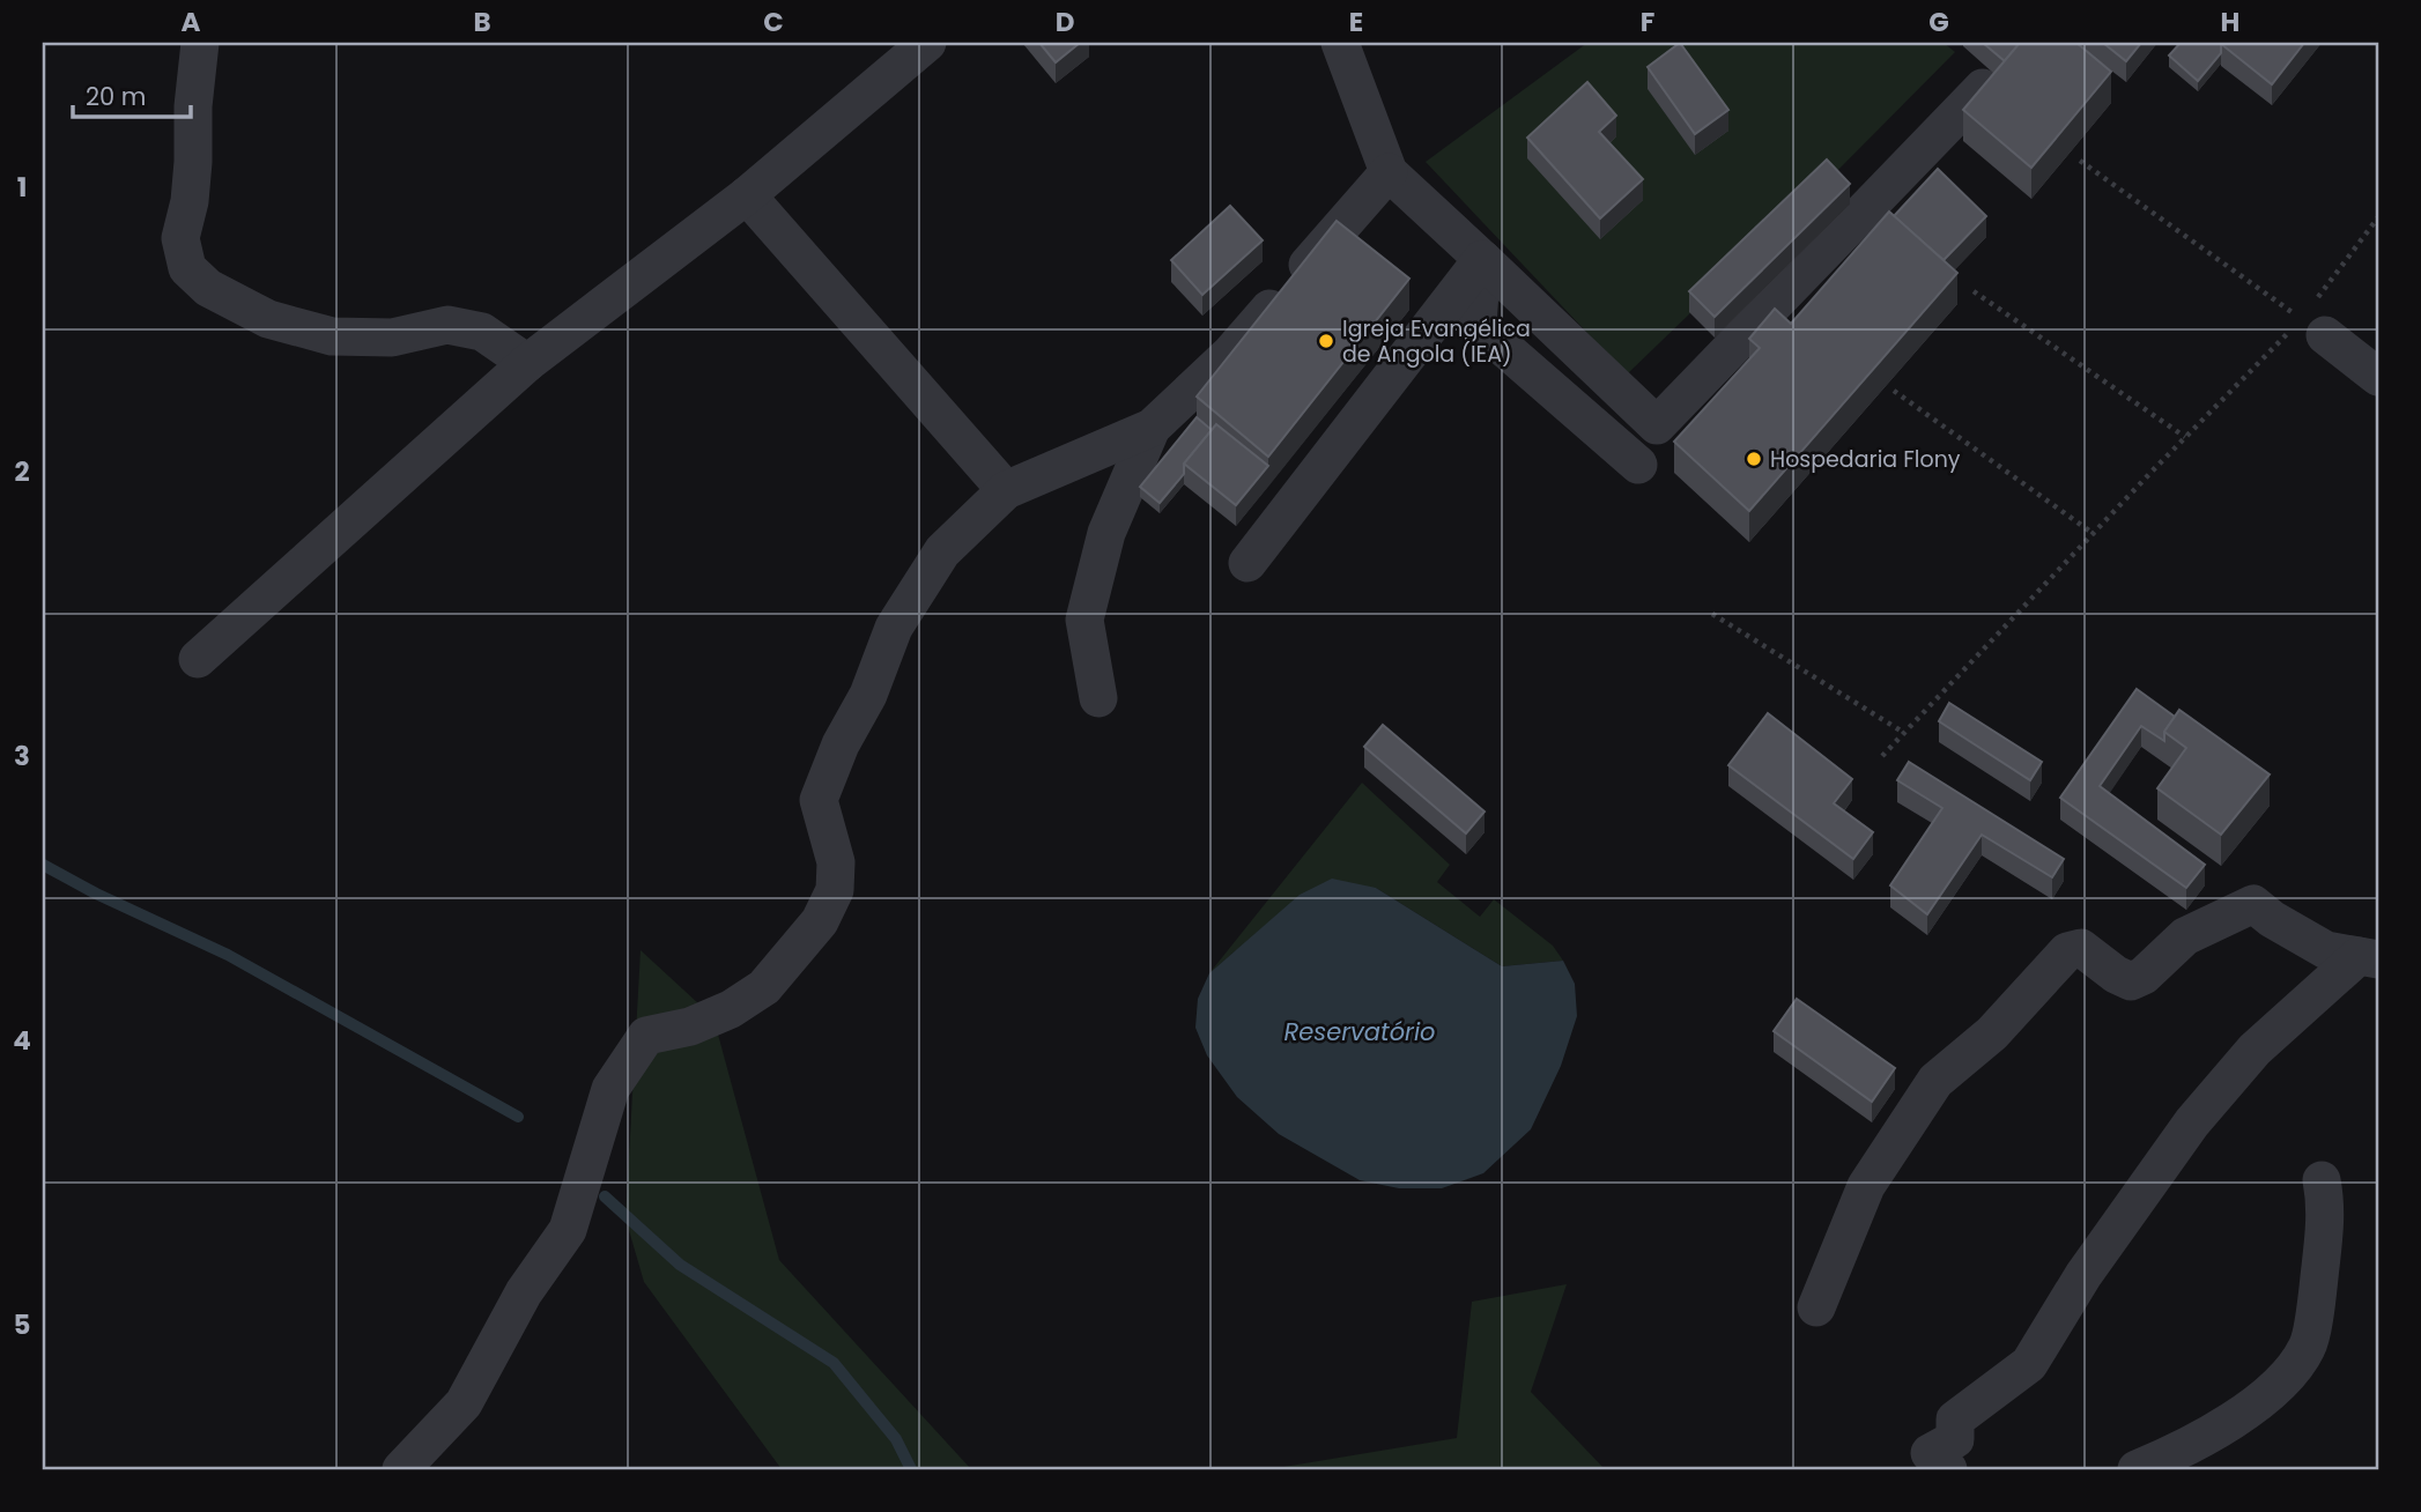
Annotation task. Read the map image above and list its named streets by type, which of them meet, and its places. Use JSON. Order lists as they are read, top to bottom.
{
  "water": ["Reservatório"],
  "places": ["Igreja Evangélica de Angola (IEA)", "Hospedaria Flony"],
  "scale_bar": "20 m",
  "grid": {
    "columns": [
      "A",
      "B",
      "C",
      "D",
      "E",
      "F",
      "G",
      "H"
    ],
    "rows": [
      "1",
      "2",
      "3",
      "4",
      "5"
    ]
  }
}
